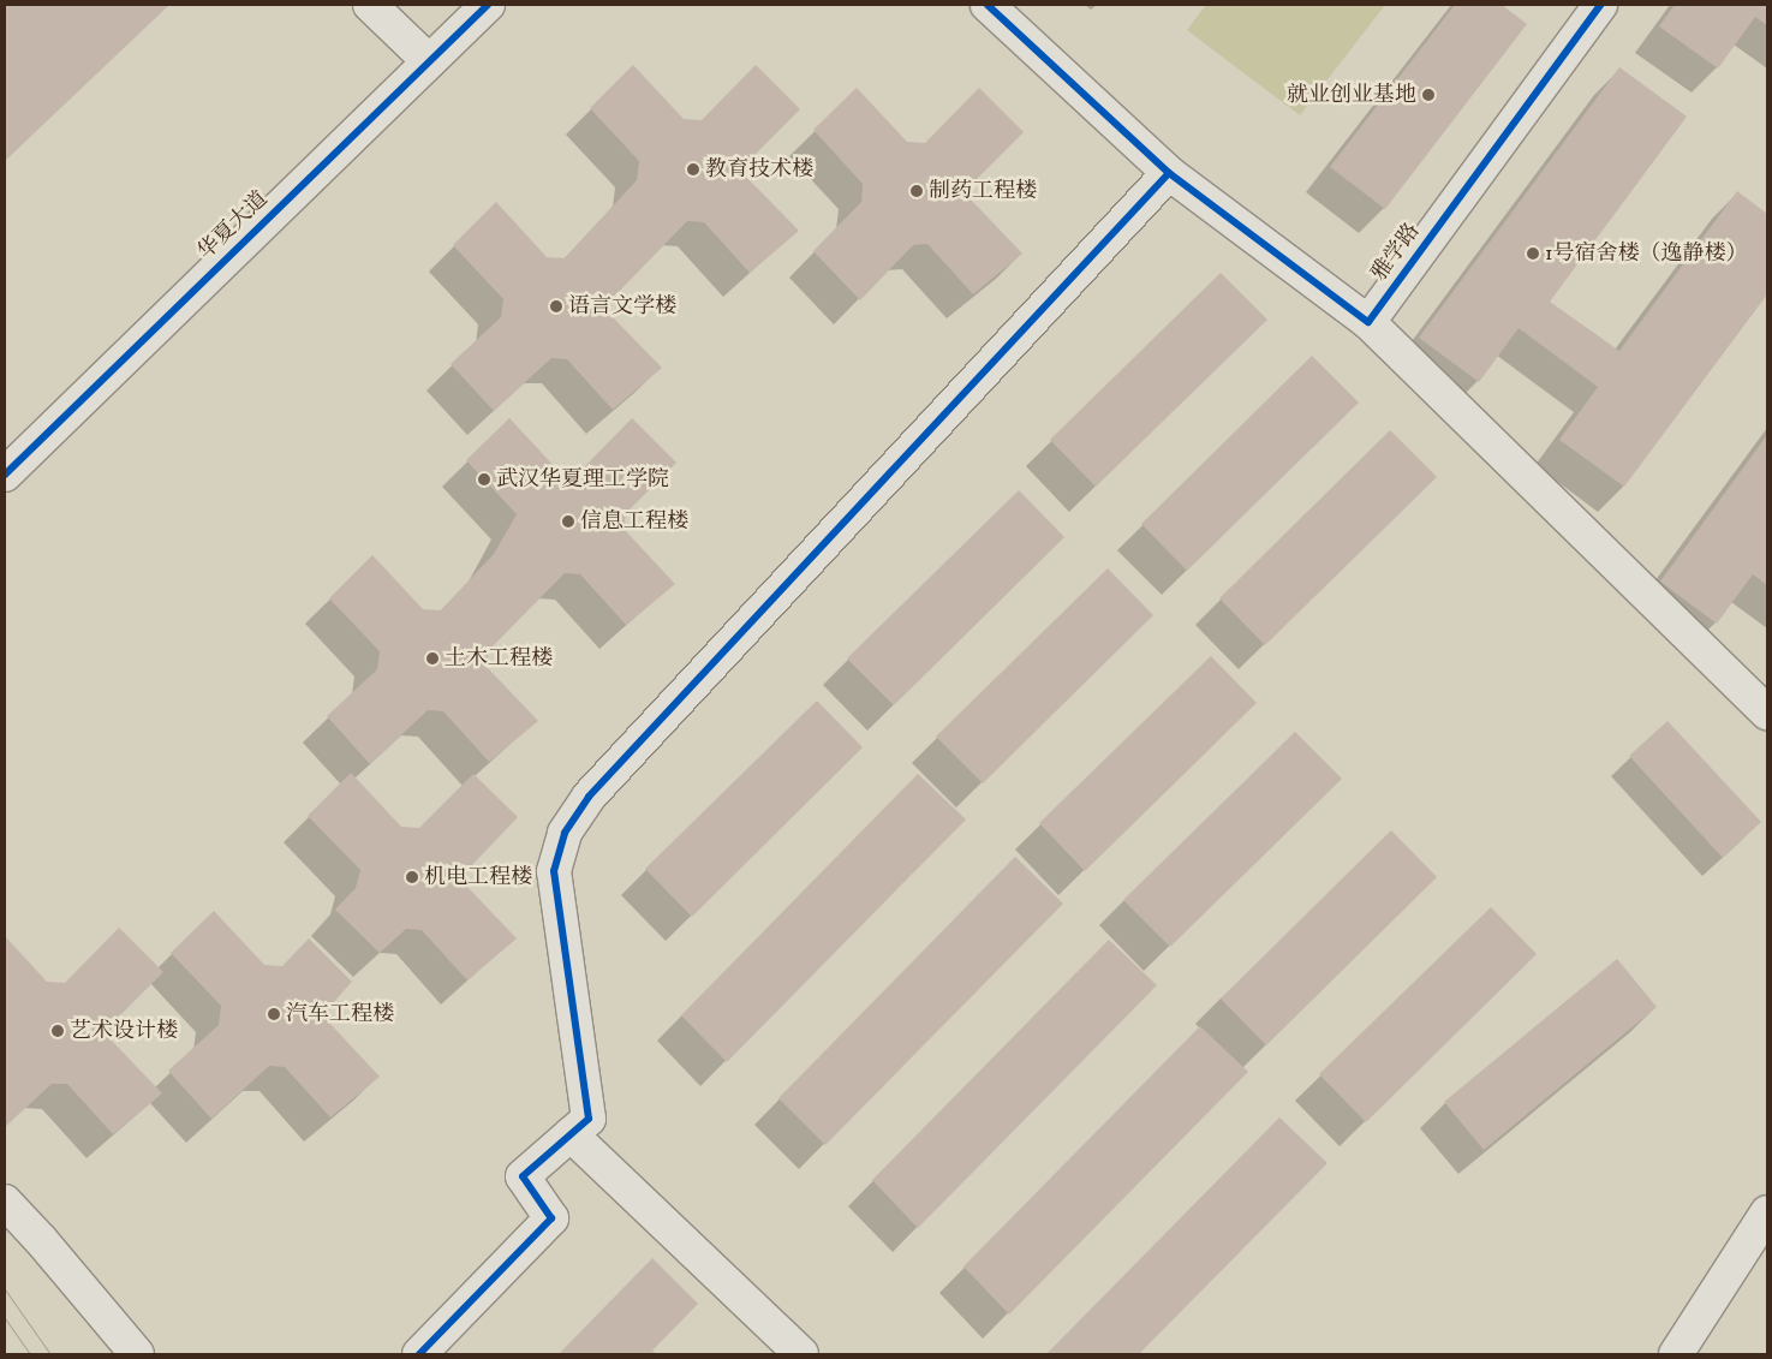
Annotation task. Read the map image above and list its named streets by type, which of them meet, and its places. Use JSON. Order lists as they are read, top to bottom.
{
  "streets": {
    "street": ["华夏大道", "雅学路"]
  },
  "places": [
    "就业创业基地",
    "教育技术楼",
    "制药工程楼",
    "1号宿舍楼（逸静楼）",
    "语言文学楼",
    "武汉华夏理工学院",
    "信息工程楼",
    "土木工程楼",
    "机电工程楼",
    "汽车工程楼",
    "艺术设计楼"
  ]
}
